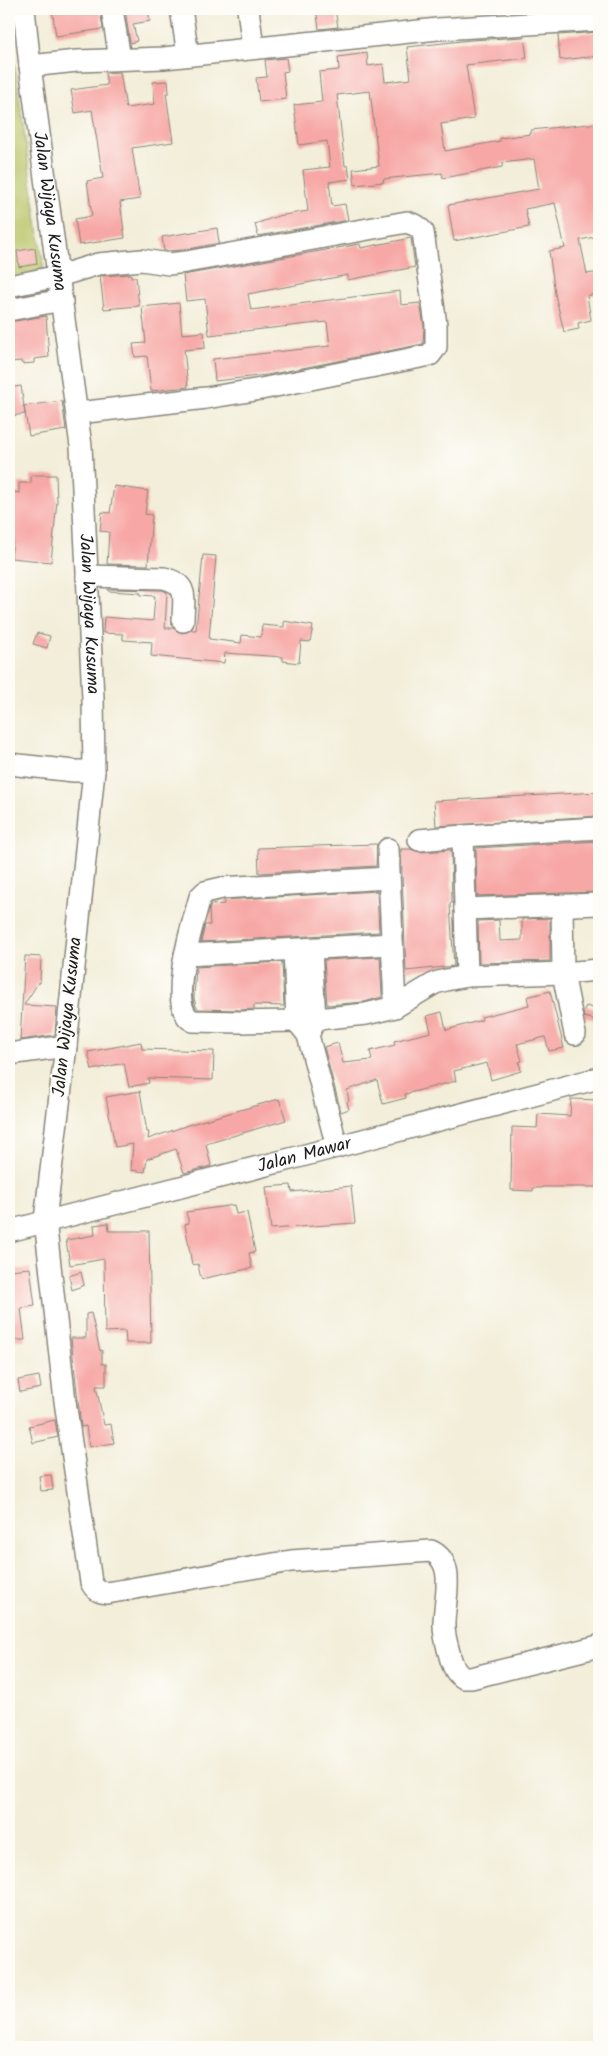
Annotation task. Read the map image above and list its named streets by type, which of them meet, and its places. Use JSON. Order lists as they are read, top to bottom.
{
  "streets": {
    "street": ["Jalan Wijaya Kusuma", "Jalan Mawar"]
  },
  "crossings": [
    ["Jalan Wijaya Kusuma", "Jalan Mawar"]
  ]
}
